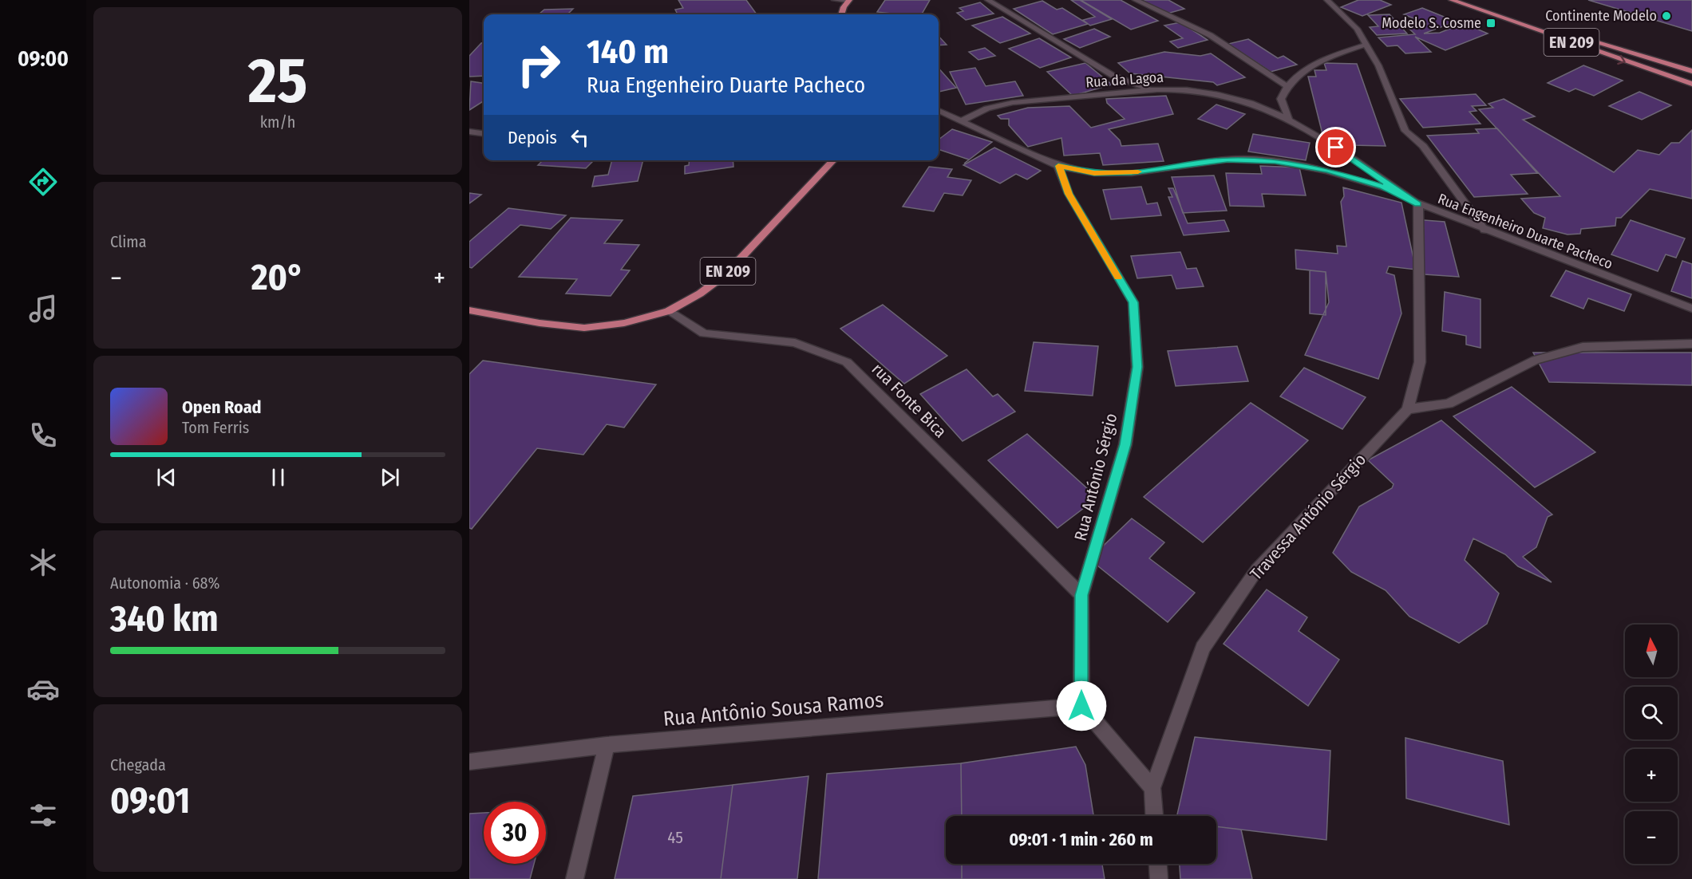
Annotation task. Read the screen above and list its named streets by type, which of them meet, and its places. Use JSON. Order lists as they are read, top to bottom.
{
  "streets": {
    "main road": ["EN 209"],
    "street": [
      "Rua da Lagoa",
      "Rua Engenheiro Duarte Pacheco",
      "rua Fonte Bica",
      "Rua António Sérgio",
      "Travessa António Sérgio",
      "Rua Antônio Sousa Ramos"
    ]
  },
  "crossings": [
    ["EN 209", "rua Fonte Bica"],
    ["Rua da Lagoa", "Rua Engenheiro Duarte Pacheco"],
    ["Rua da Lagoa", "Travessa António Sérgio"],
    ["Rua Engenheiro Duarte Pacheco", "Rua António Sérgio"],
    ["Rua Engenheiro Duarte Pacheco", "Travessa António Sérgio"],
    ["rua Fonte Bica", "Rua António Sérgio"],
    ["Rua António Sérgio", "Rua Antônio Sousa Ramos"]
  ],
  "places": {
    "other": ["Continente Modelo"],
    "transit": ["Modelo S. Cosme"]
  },
  "house_numbers": ["45"],
  "north": "top",
  "page": {
    "tabs": "09:00",
    "tile": [
      ["25", "km/h"],
      "Clima",
      ["Autonomia · 68%", "340 km"],
      ["Chegada", "09:01"]
    ],
    "turn": ["140 m", "Rua Engenheiro Duarte Pacheco"],
    "then": "Depois",
    "heat": ["−", "20°", "+"],
    "song": ["Open Road", "Tom Ferris"],
    "map_buttons": ["+", "−"],
    "limit": "30",
    "trip": "09:01 · 1 min · 260 m"
  }
}
